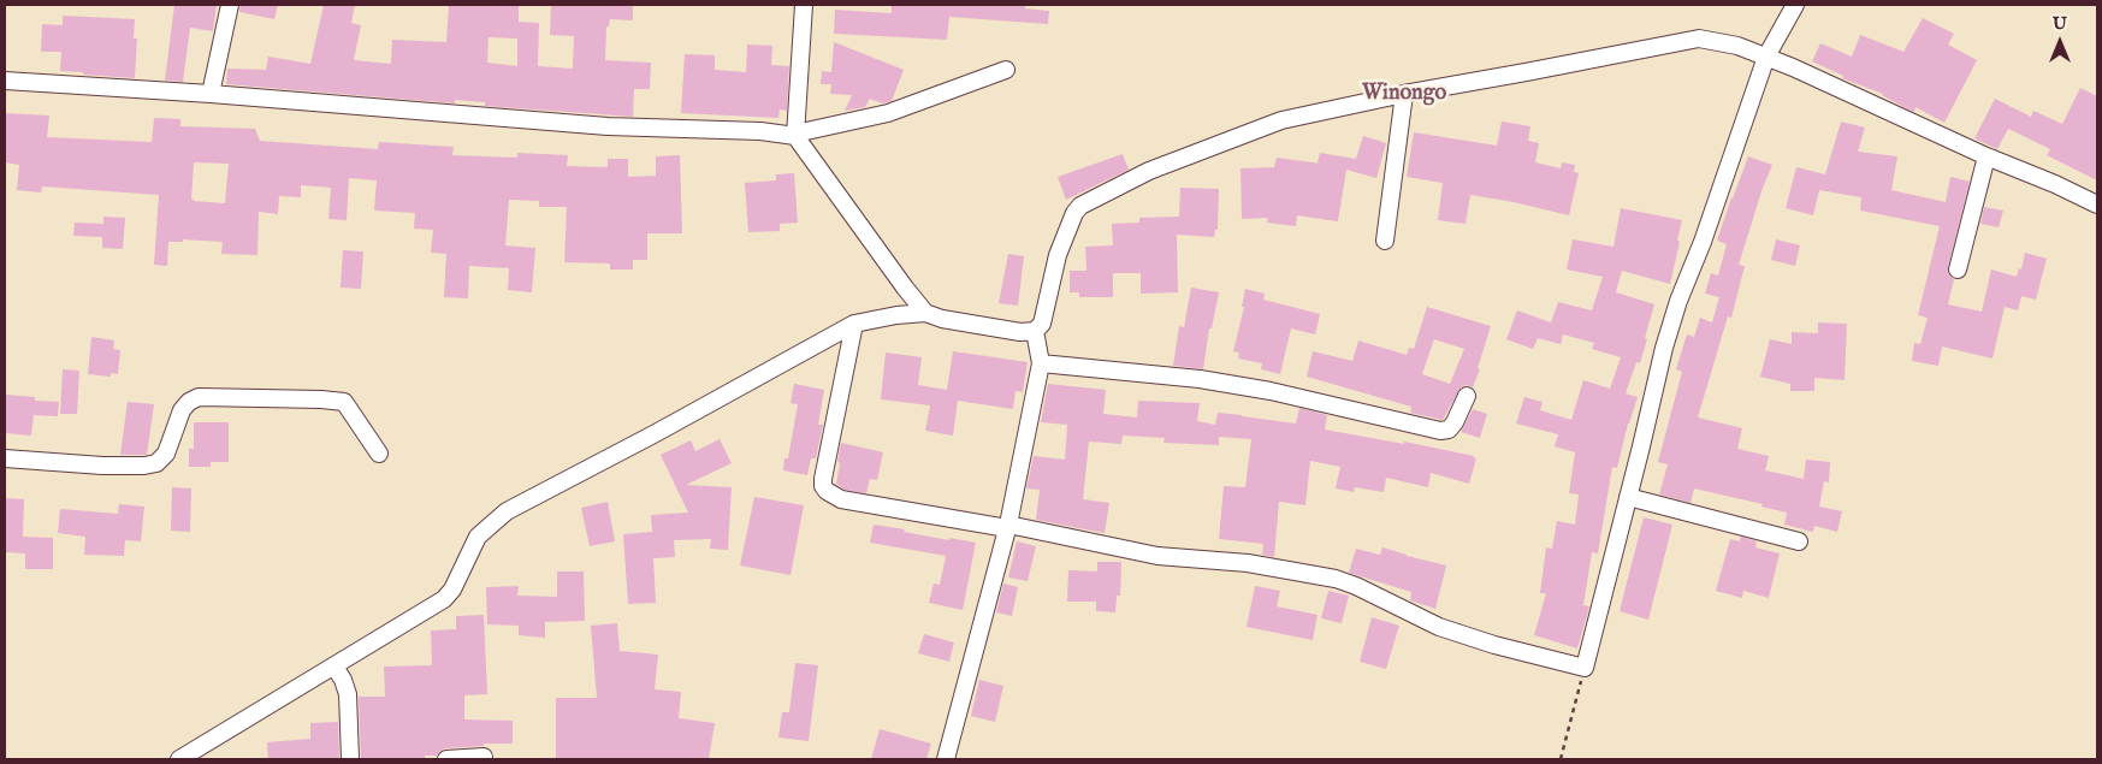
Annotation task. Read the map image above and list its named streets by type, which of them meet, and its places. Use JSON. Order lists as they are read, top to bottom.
{
  "districts": ["Winongo"],
  "north": "top"
}
